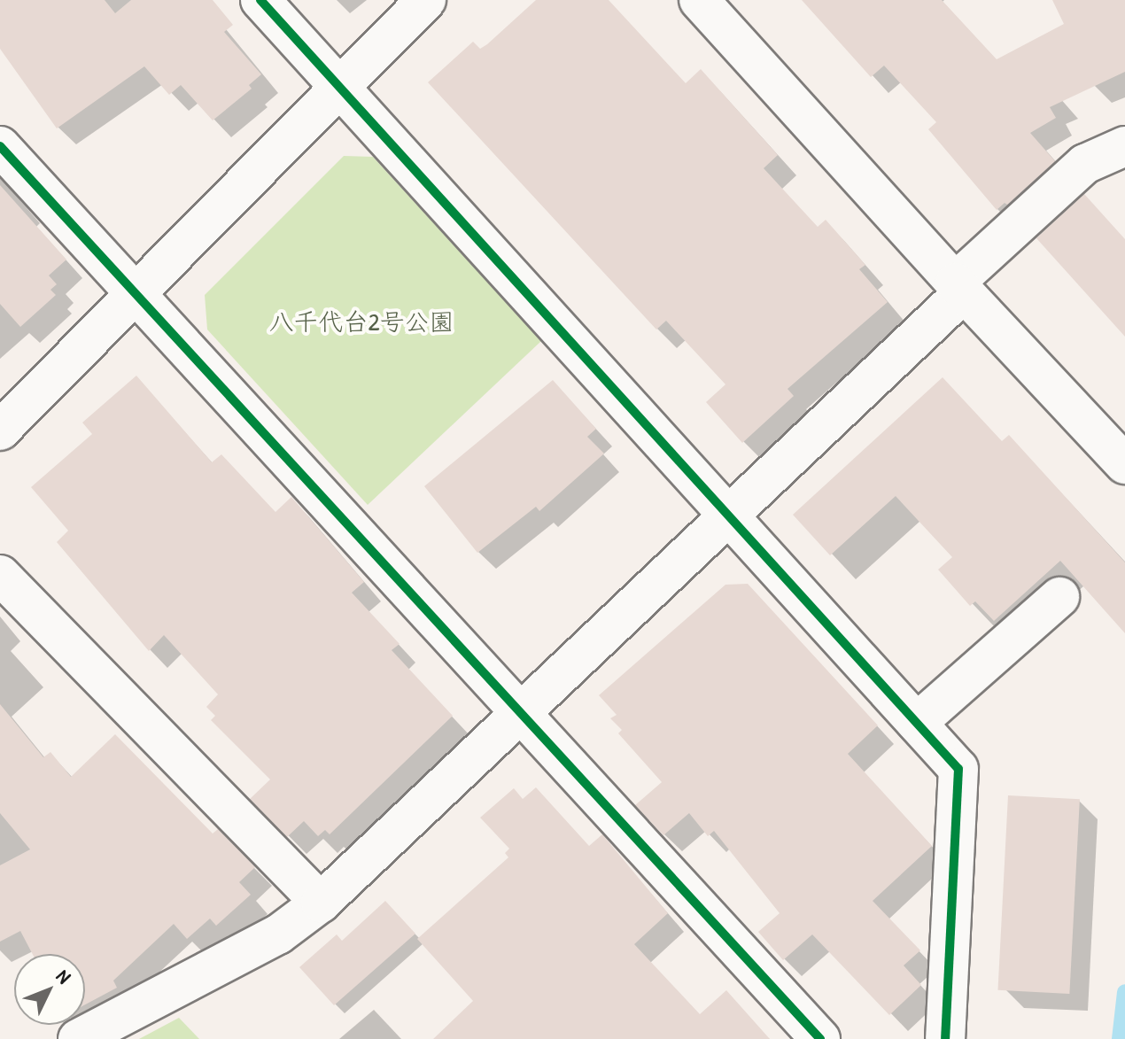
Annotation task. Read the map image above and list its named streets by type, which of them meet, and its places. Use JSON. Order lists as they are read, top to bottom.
{
  "parks": ["八千代台2号公園"],
  "north": "top right"
}
